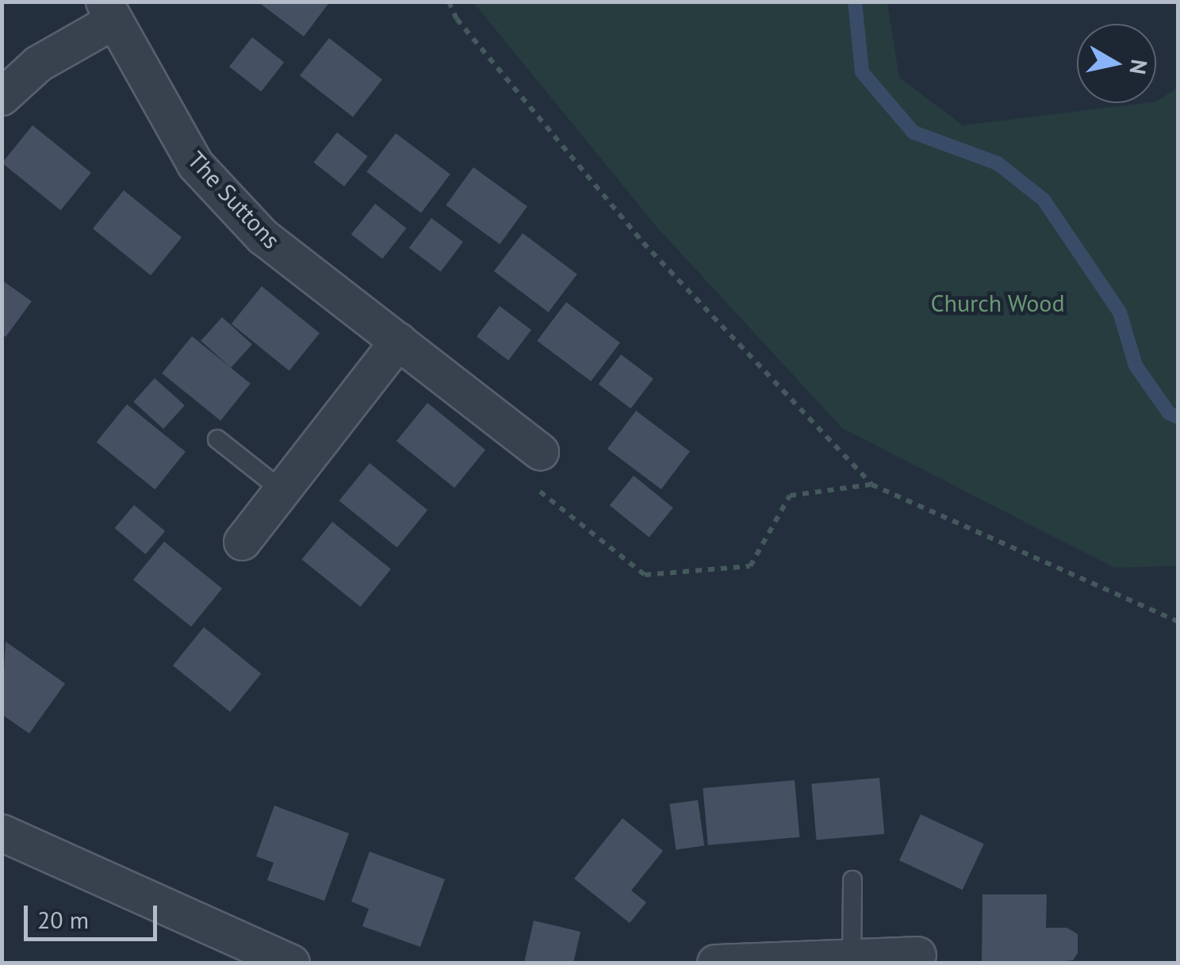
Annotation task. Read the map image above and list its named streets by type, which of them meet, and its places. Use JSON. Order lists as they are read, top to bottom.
{
  "streets": {
    "street": ["The Suttons"]
  },
  "parks": ["Church Wood"],
  "scale_bar": "20 m",
  "north": "right"
}
